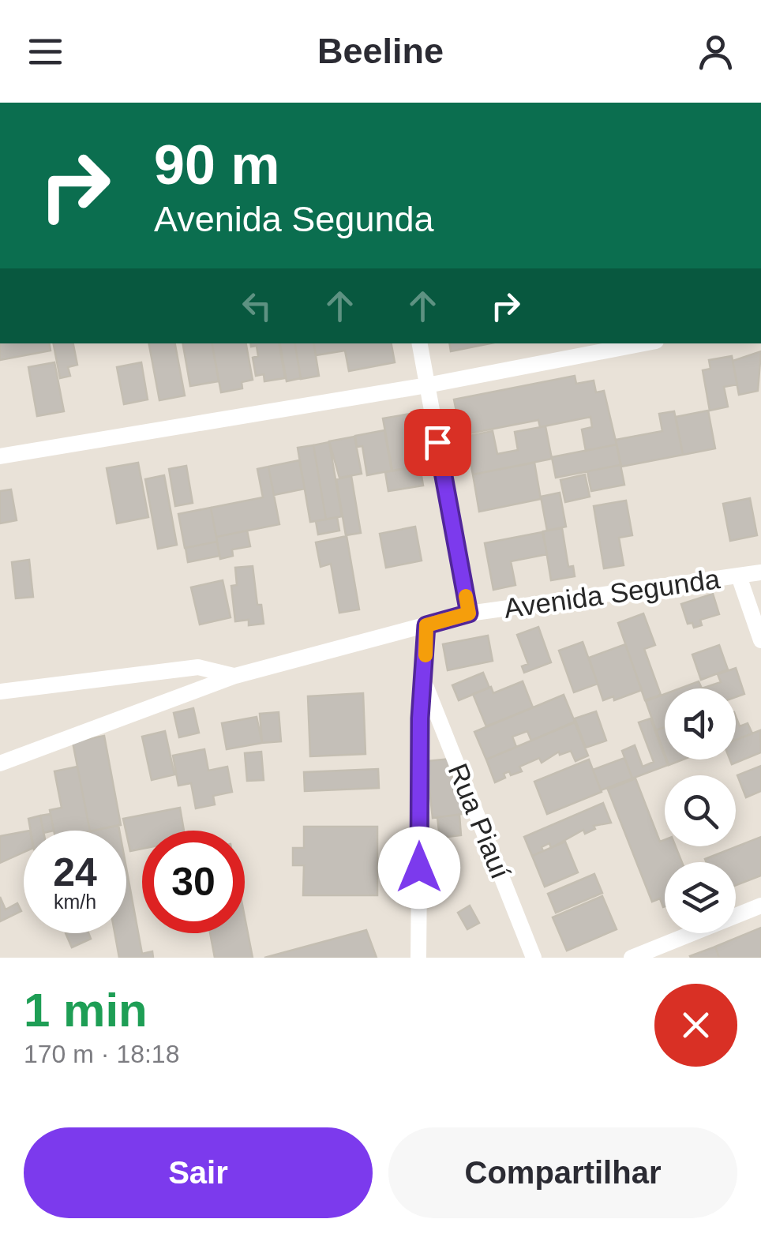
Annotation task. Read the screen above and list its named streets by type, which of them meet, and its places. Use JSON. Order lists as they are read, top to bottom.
{
  "streets": {
    "street": ["Avenida Segunda", "Rua Piauí"]
  },
  "page": {
    "header": "Beeline",
    "turn": ["90 m", "Avenida Segunda"],
    "speed": "24 km/h",
    "limit": "30",
    "heading": ["1 min", "170 m · 18:18"],
    "buttons": ["Sair", "Compartilhar"]
  }
}
